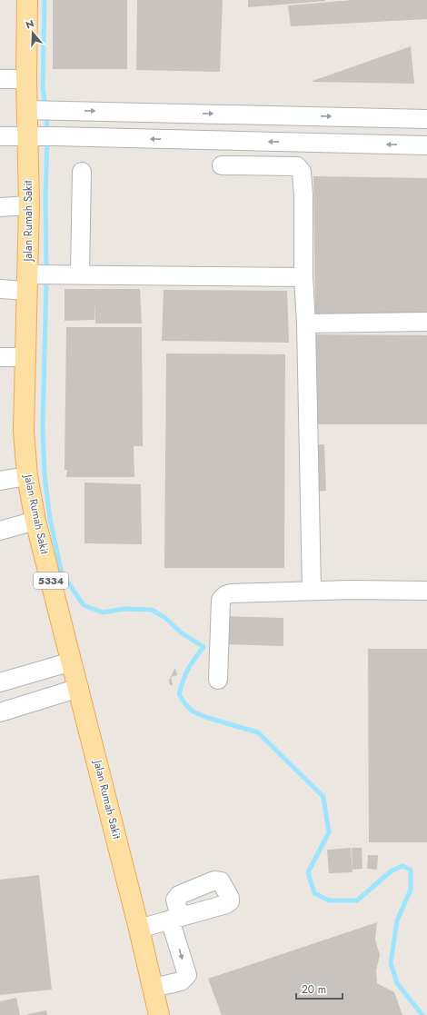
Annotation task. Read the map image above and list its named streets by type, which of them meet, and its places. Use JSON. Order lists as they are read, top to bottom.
{
  "streets": {
    "main road": ["Jalan Rumah Sakit", "5334"]
  },
  "scale_bar": "20 m",
  "north": "top"
}
